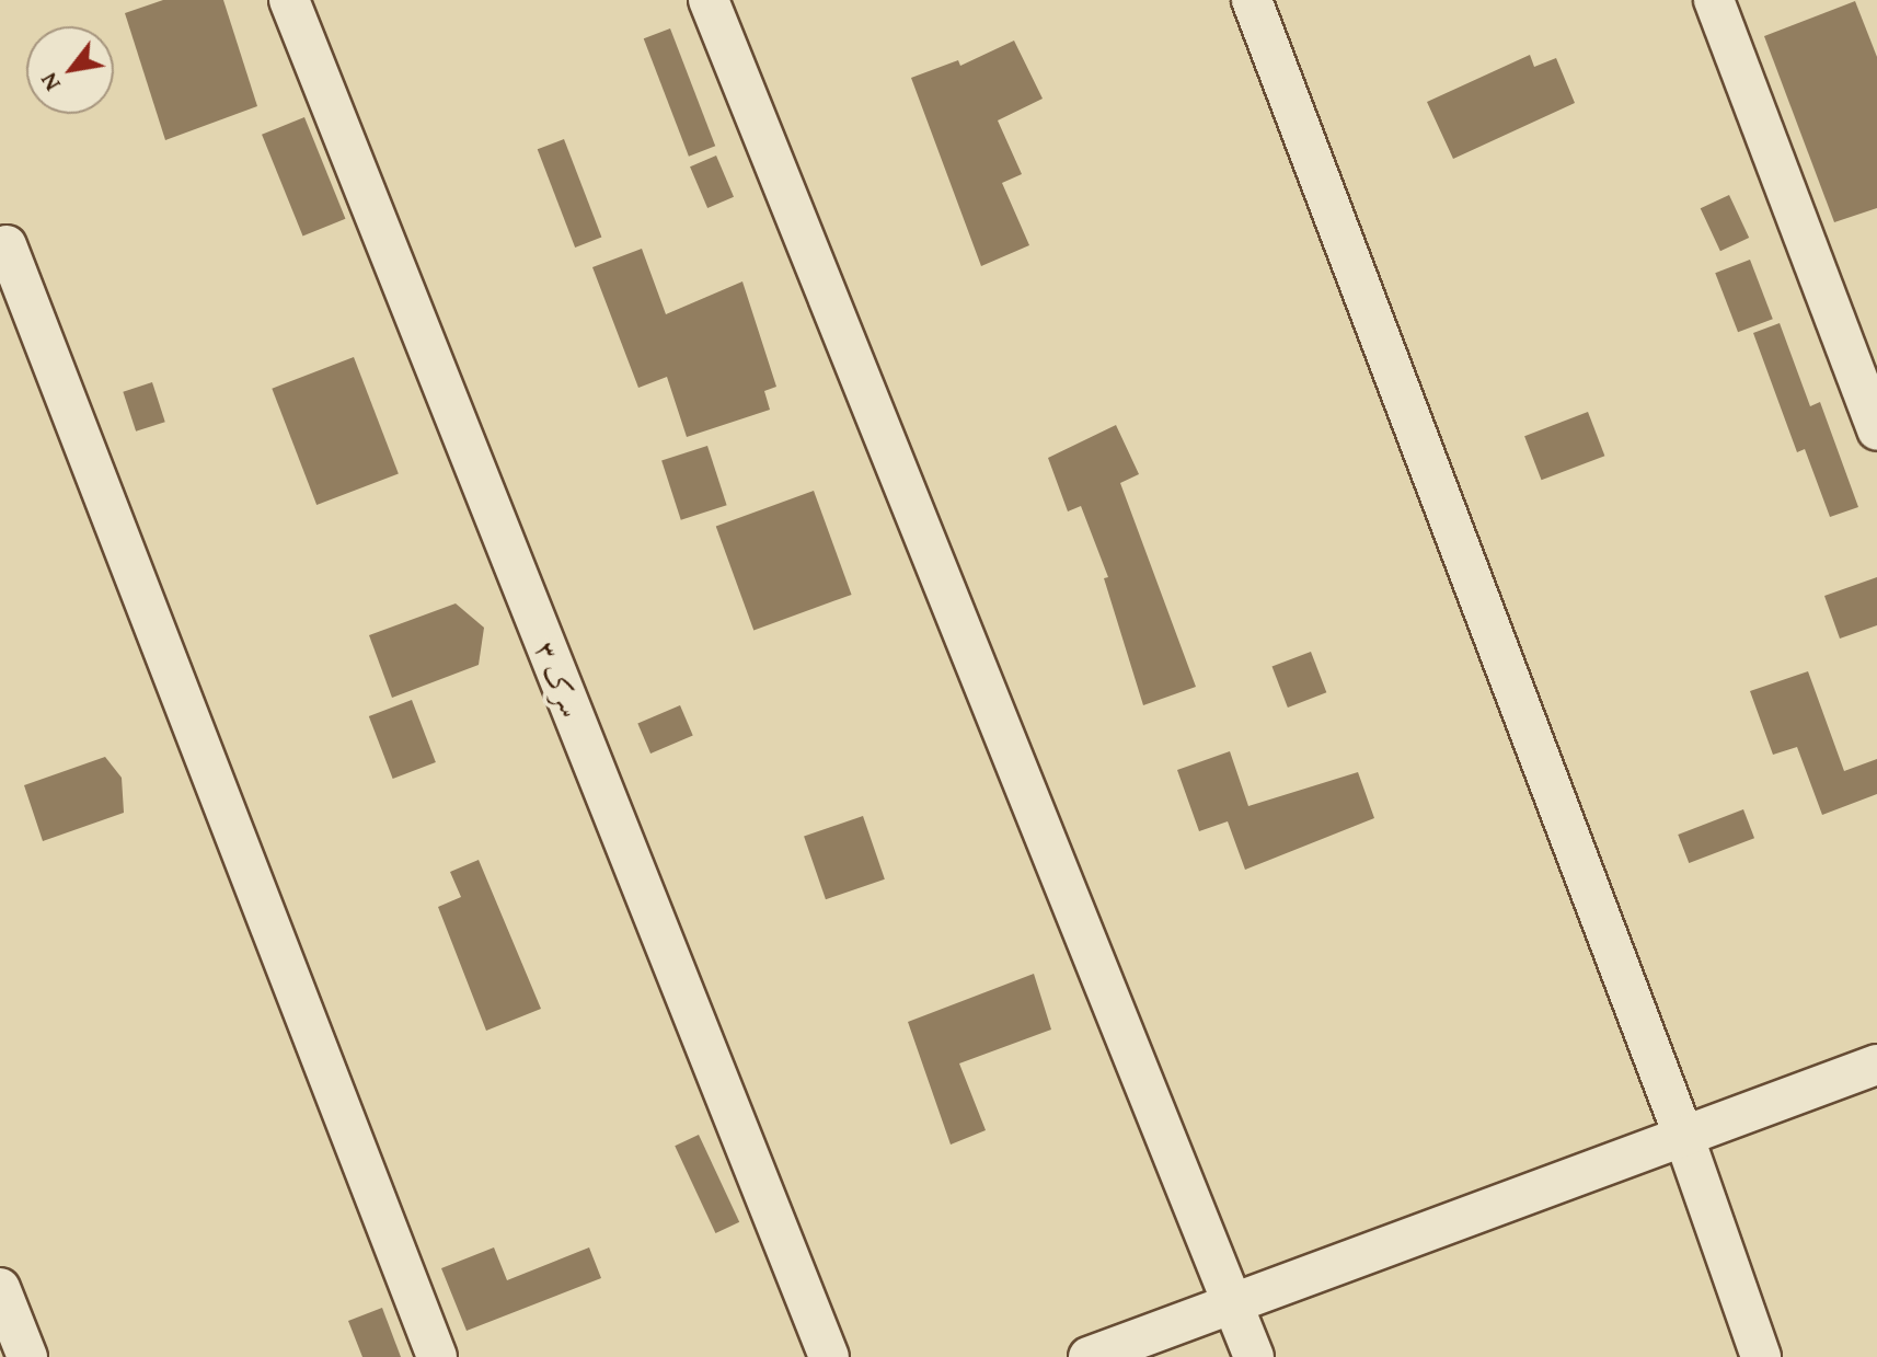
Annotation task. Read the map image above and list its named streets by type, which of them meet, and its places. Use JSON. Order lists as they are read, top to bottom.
{
  "streets": {
    "street": ["سرک ۳"]
  },
  "north": "bottom left"
}
